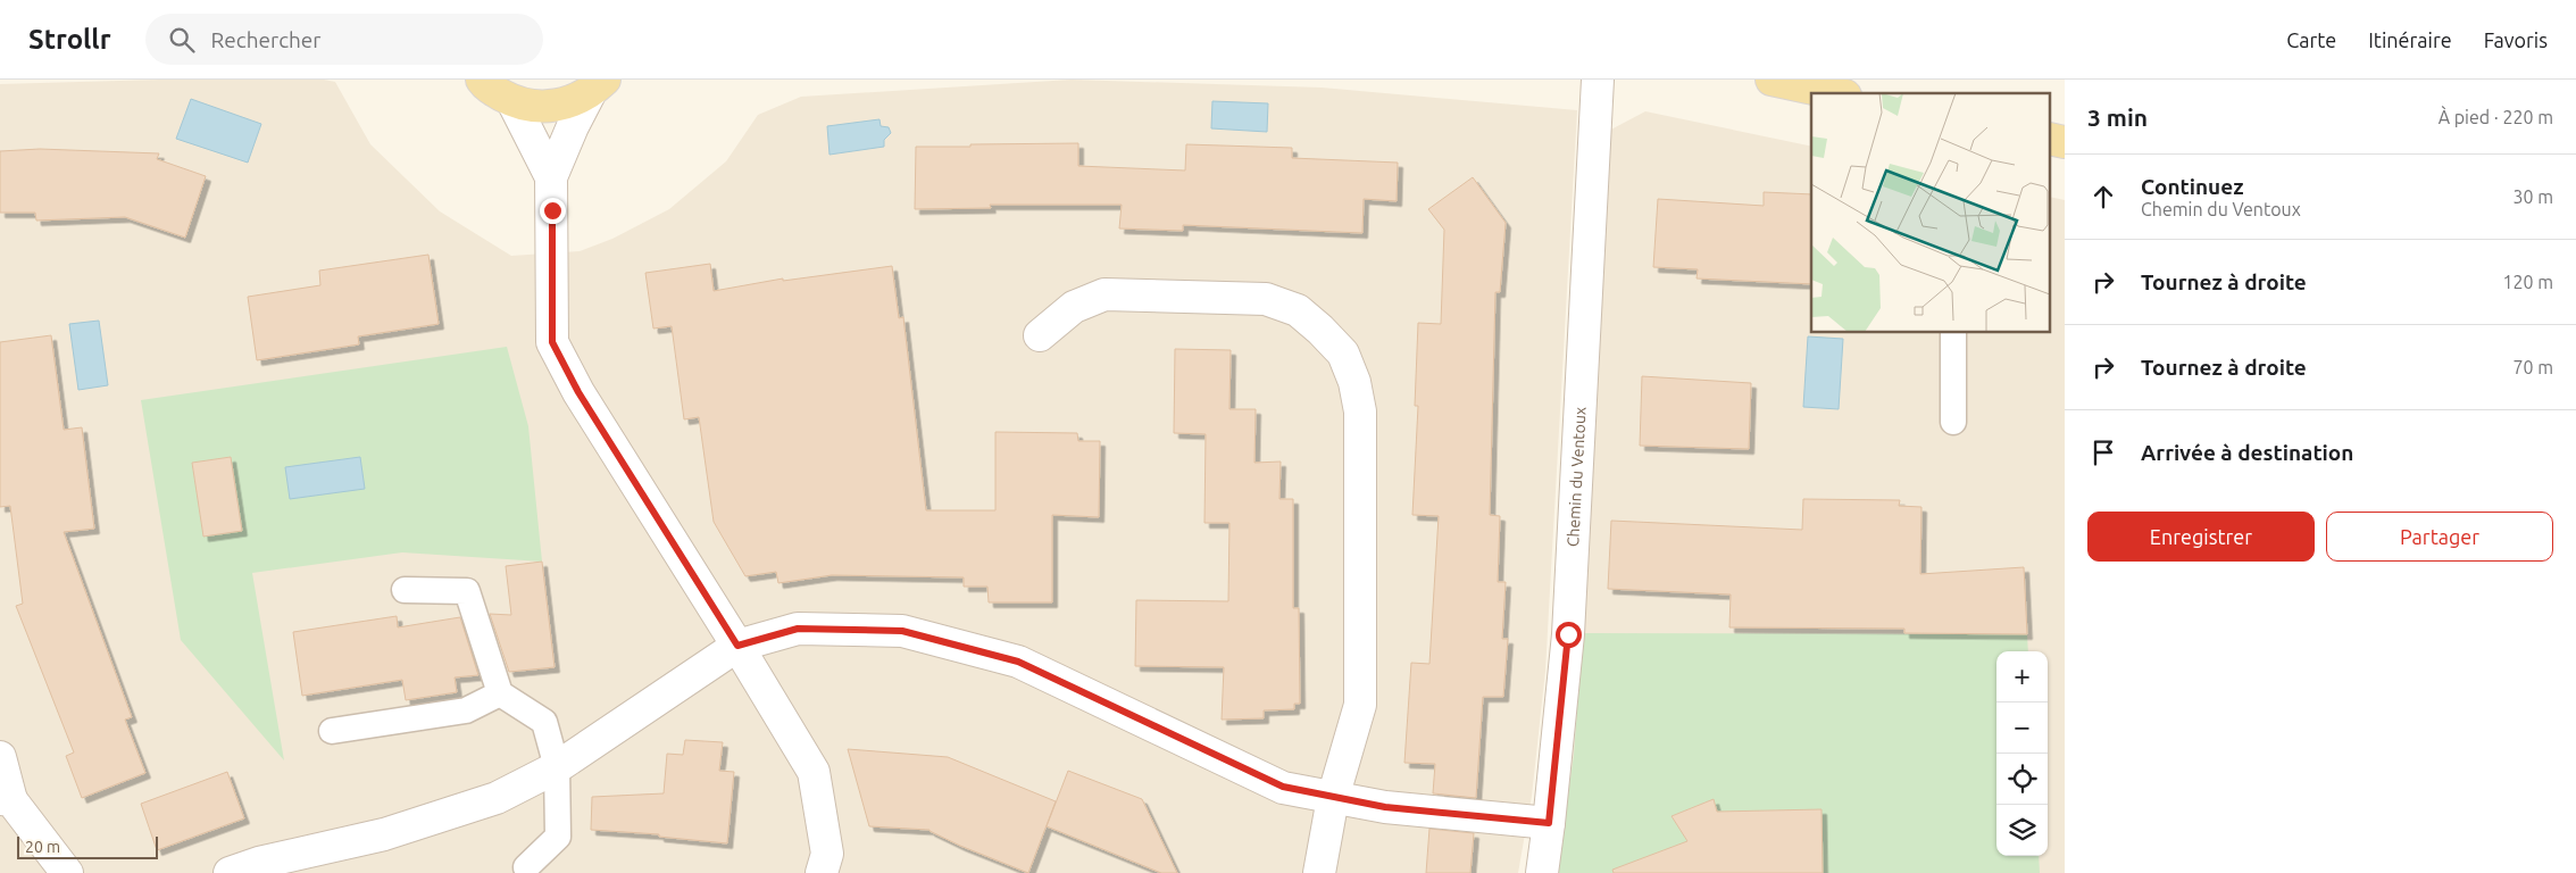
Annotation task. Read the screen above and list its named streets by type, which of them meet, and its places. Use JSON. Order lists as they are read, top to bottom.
{
  "streets": {
    "street": ["Chemin du Ventoux"]
  },
  "scale_bar": "20 m",
  "page": {
    "header": "Strollr",
    "search": "Rechercher",
    "nav": ["Carte", "Itinéraire", "Favoris"],
    "heading": ["3 min", "À pied · 220 m"],
    "list": [
      ["Continuez", "Chemin du Ventoux", "30 m"],
      ["Tournez à droite", "120 m"],
      ["Tournez à droite", "70 m"],
      "Arrivée à destination"
    ],
    "buttons": ["Enregistrer", "Partager"],
    "map_buttons": ["+", "−"],
    "scale": "20 m"
  }
}
